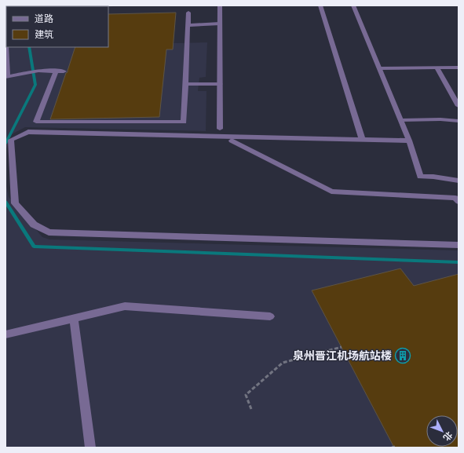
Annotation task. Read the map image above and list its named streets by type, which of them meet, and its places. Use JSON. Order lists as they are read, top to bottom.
{
  "places": {
    "building": ["泉州晋江机场航站楼"]
  },
  "legend": ["道路", "建筑"],
  "north": "bottom right"
}
